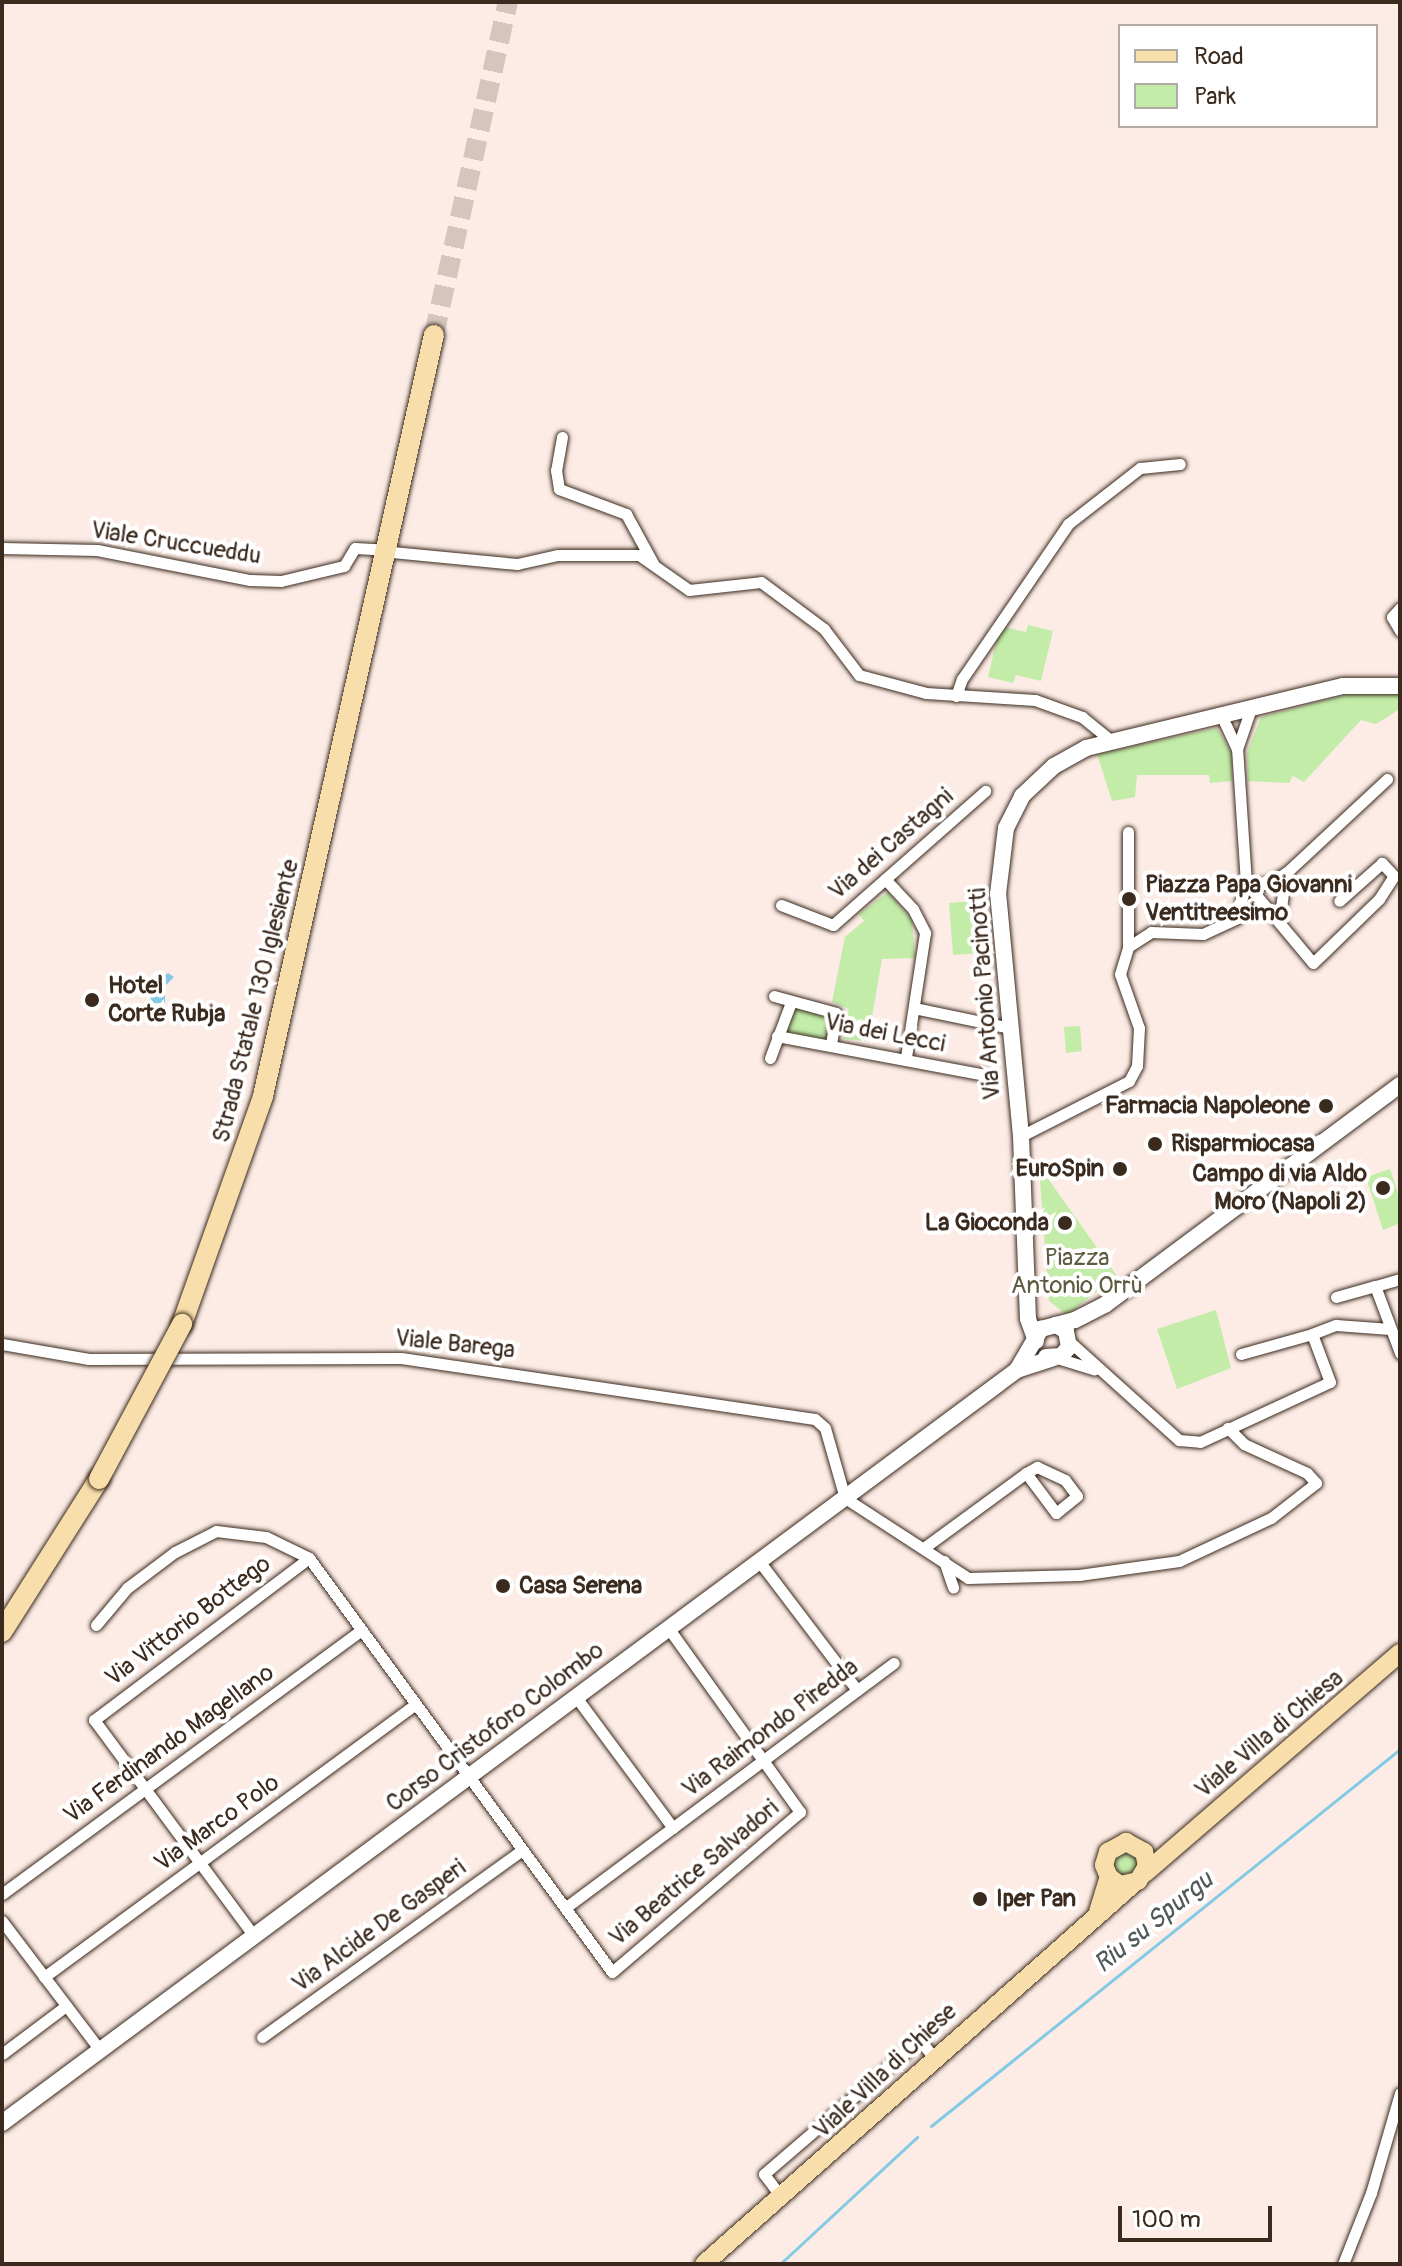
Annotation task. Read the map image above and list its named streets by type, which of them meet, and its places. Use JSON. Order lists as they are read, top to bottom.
{
  "streets": {
    "highway": ["Strada Statale 130 Iglesiente"],
    "main road": ["Viale Villa di Chiesa", "Viale Villa di Chiese"],
    "street": [
      "Viale Cruccueddu",
      "Via dei Castagni",
      "Via Antonio Pacinotti",
      "Via dei Lecci",
      "Viale Barega",
      "Via Vittorio Bottego",
      "Corso Cristoforo Colombo",
      "Via Raimondo Piredda",
      "Via Ferdinando Magellano",
      "Via Marco Polo",
      "Via Beatrice Salvadori",
      "Via Alcide De Gasperi"
    ]
  },
  "crossings": [
    ["Via Antonio Pacinotti", "Corso Cristoforo Colombo"],
    ["Viale Barega", "Corso Cristoforo Colombo"],
    ["Via Vittorio Bottego", "Via Ferdinando Magellano"],
    ["Via Vittorio Bottego", "Via Beatrice Salvadori"],
    ["Corso Cristoforo Colombo", "Via Beatrice Salvadori"],
    ["Via Raimondo Piredda", "Via Beatrice Salvadori"],
    ["Viale Villa di Chiesa", "Viale Villa di Chiese"],
    ["Via Ferdinando Magellano", "Via Beatrice Salvadori"],
    ["Via Marco Polo", "Via Beatrice Salvadori"],
    ["Via Beatrice Salvadori", "Via Alcide De Gasperi"]
  ],
  "water": ["Riu su Spurgu"],
  "parks": ["Piazza Antonio Orrù"],
  "places": [
    "Piazza Papa Giovanni Ventitreesimo",
    "Hotel Corte Rubja",
    "Farmacia Napoleone",
    "Risparmiocasa",
    "EuroSpin",
    "Campo di via Aldo Moro (Napoli 2)",
    "La Gioconda",
    "Casa Serena",
    "Iper Pan"
  ],
  "legend": ["Road", "Park"],
  "scale_bar": "100 m"
}
